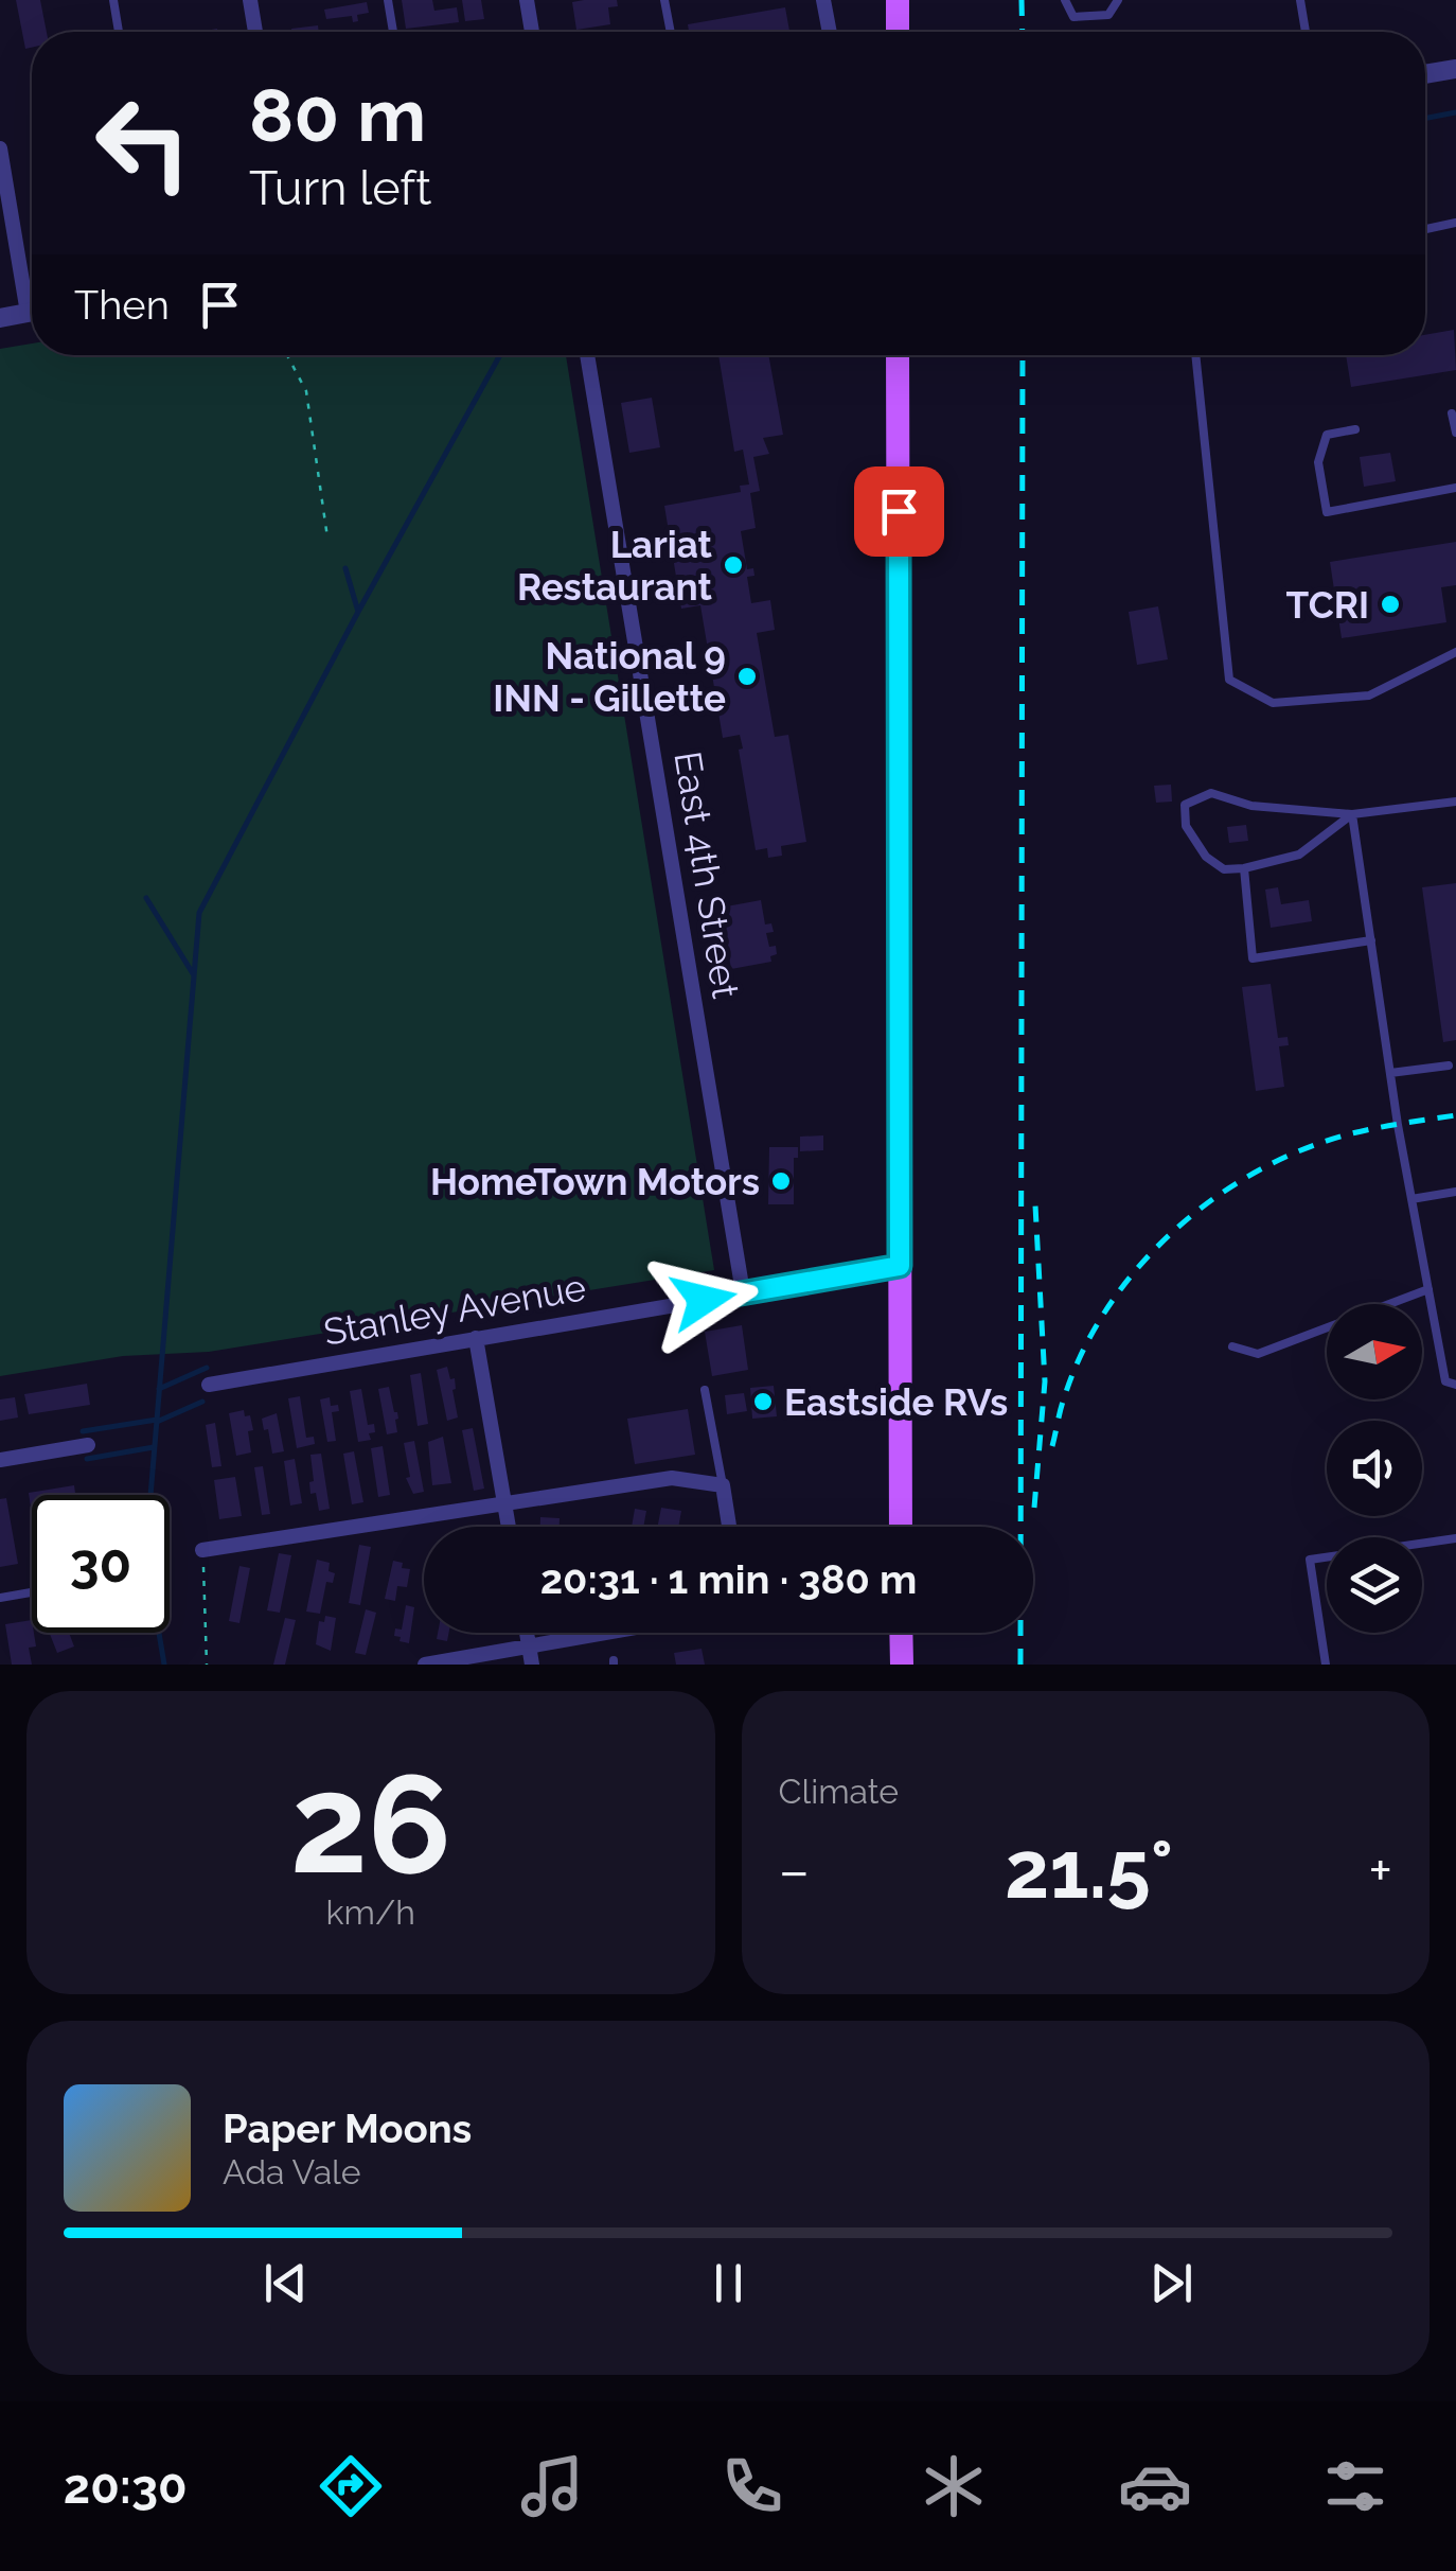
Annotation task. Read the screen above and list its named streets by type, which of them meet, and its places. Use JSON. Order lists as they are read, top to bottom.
{
  "streets": {
    "street": ["East 4th Street", "Stanley Avenue"]
  },
  "crossings": [
    ["East 4th Street", "Stanley Avenue"]
  ],
  "places": [
    "Lariat Restaurant",
    "TCRI",
    "National 9 INN - Gillette",
    "HomeTown Motors",
    "Eastside RVs"
  ],
  "north": "right",
  "page": {
    "turn": ["80 m", "Turn left"],
    "then": "Then",
    "limit": "30",
    "trip": "20:31 · 1 min · 380 m",
    "tile": [
      ["26", "km/h"],
      "Climate"
    ],
    "heat": ["−", "21.5°", "+"],
    "song": ["Paper Moons", "Ada Vale"],
    "tabs": "20:30"
  }
}
